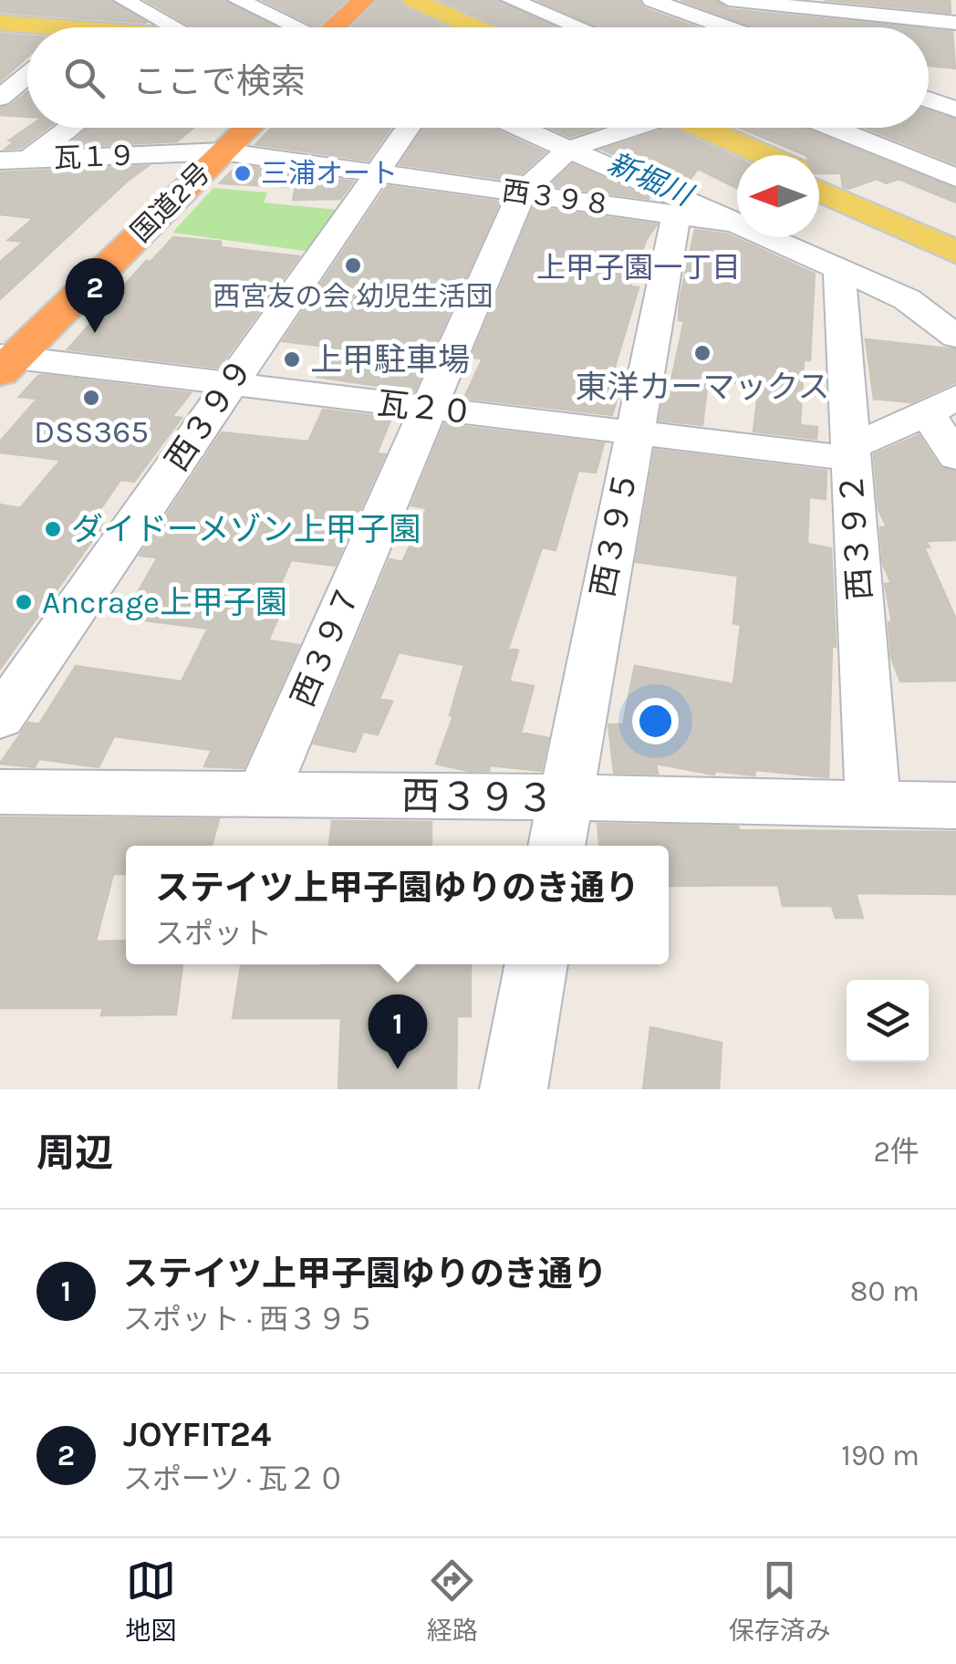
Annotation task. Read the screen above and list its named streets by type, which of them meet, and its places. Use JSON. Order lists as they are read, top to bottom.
{
  "streets": {
    "highway": ["国道2号"],
    "street": [
      "瓦１９",
      "西３９８",
      "瓦２０",
      "西３９９",
      "西３９５",
      "西３９２",
      "西３９７",
      "西３９３"
    ]
  },
  "crossings": [
    ["瓦１９", "西３９８"],
    ["瓦１９", "国道2号"],
    ["瓦１９", "西３９９"],
    ["西３９８", "西３９９"],
    ["西３９８", "西３９５"],
    ["西３９８", "西３９７"],
    ["国道2号", "瓦２０"],
    ["瓦２０", "西３９９"],
    ["瓦２０", "西３９５"],
    ["瓦２０", "西３９２"],
    ["瓦２０", "西３９７"],
    ["西３９５", "西３９３"],
    ["西３９２", "西３９３"],
    ["西３９７", "西３９３"]
  ],
  "districts": ["上甲子園一丁目"],
  "water": ["新堀川"],
  "places": [
    "三浦オート",
    "西宮友の会 幼児生活団",
    "東洋カーマックス",
    "上甲駐車場",
    "DSS365",
    "ダイドーメゾン上甲子園",
    "Ancrage上甲子園"
  ],
  "north": "left",
  "page": {
    "search": "ここで検索",
    "pins": ["2", "1"],
    "popup": ["ステイツ上甲子園ゆりのき通り", "スポット"],
    "heading": ["周辺", "2件"],
    "list": [
      {
        "mark": "1",
        "name": "ステイツ上甲子園ゆりのき通り",
        "note": "スポット · 西３９５",
        "value": "80 m"
      },
      {
        "mark": "2",
        "name": "JOYFIT24",
        "note": "スポーツ · 瓦２０",
        "value": "190 m"
      }
    ],
    "nav": ["地図", "経路", "保存済み"]
  }
}
